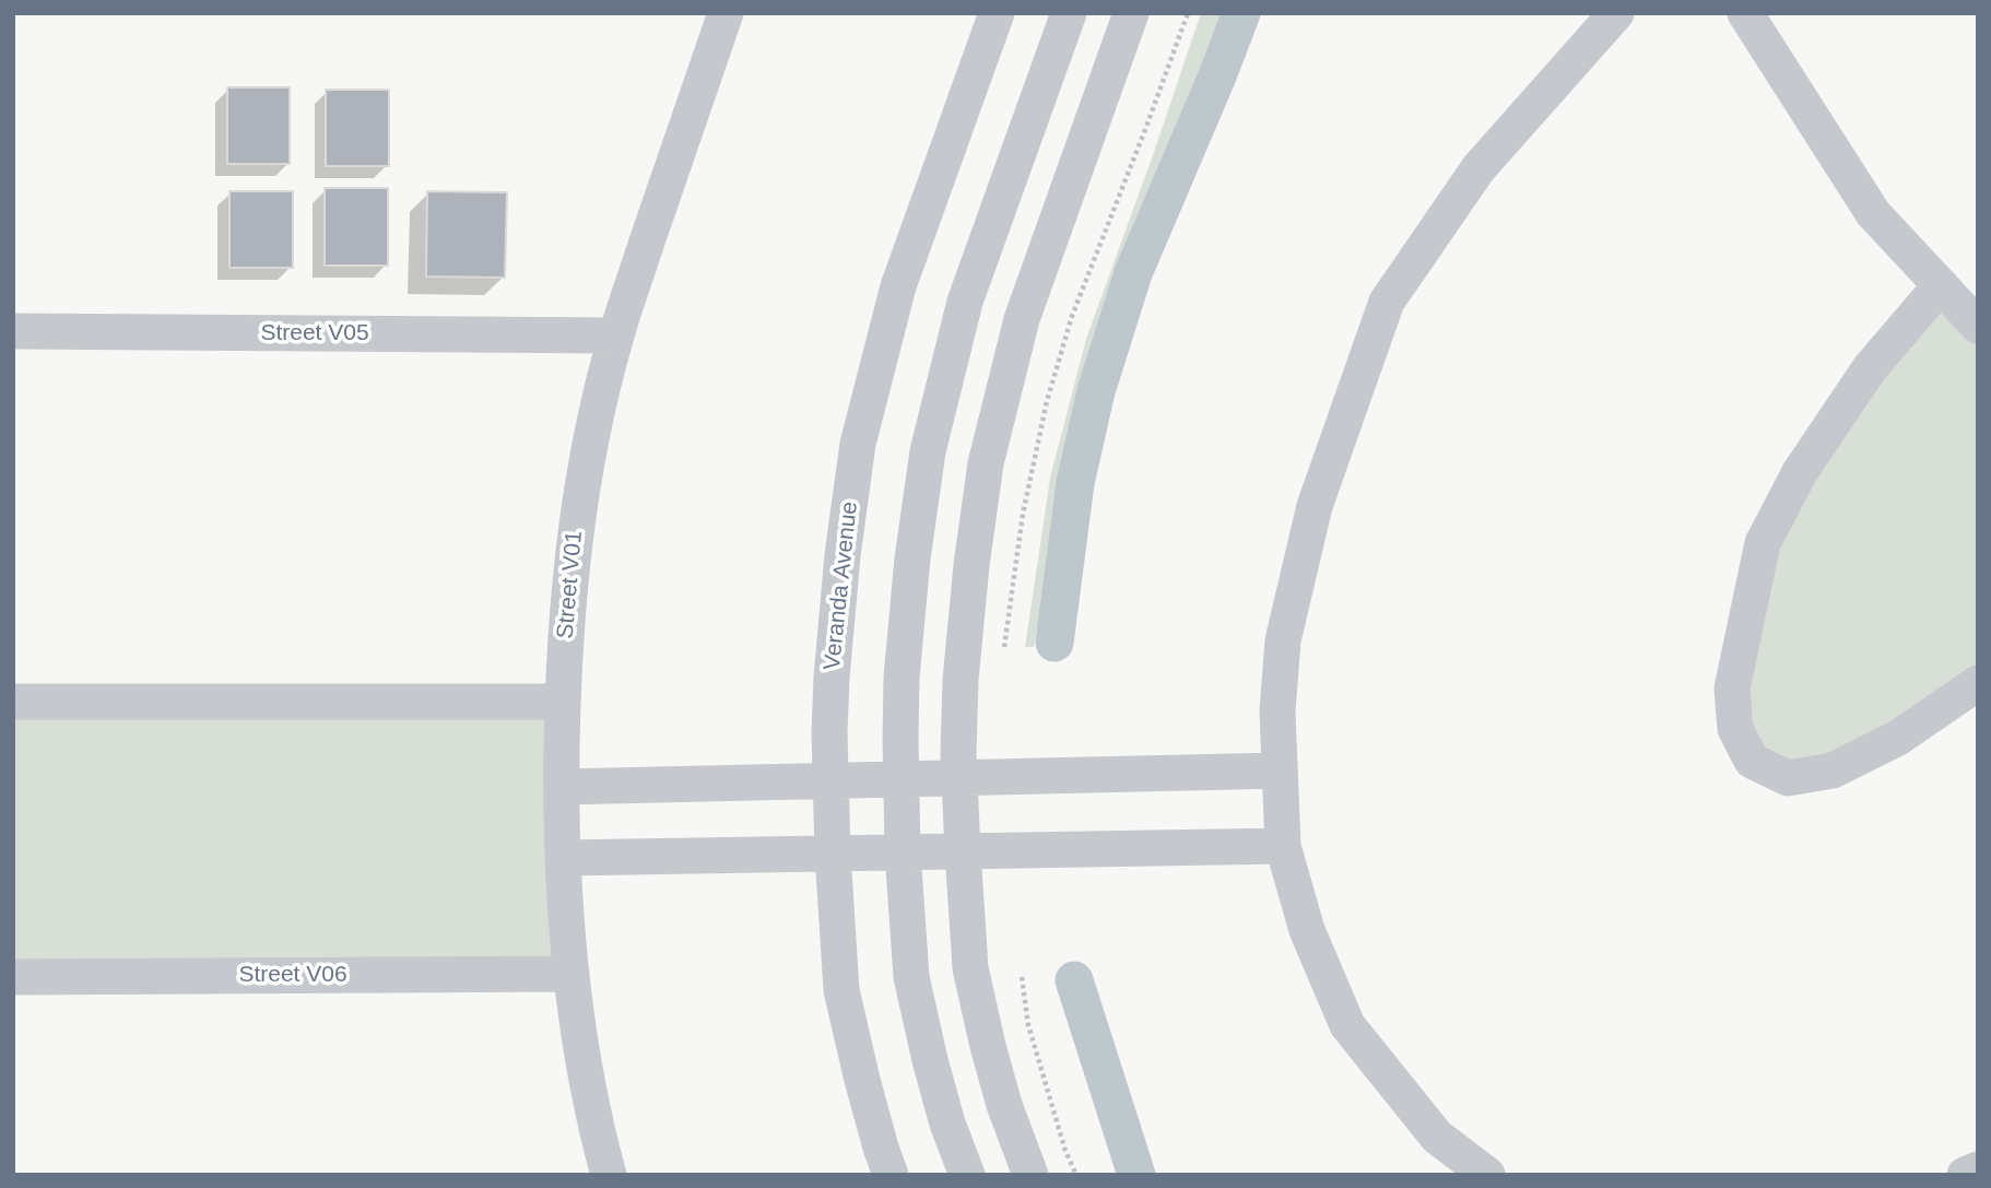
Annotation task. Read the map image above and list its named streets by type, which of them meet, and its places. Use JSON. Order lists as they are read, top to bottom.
{
  "streets": {
    "street": [
      "Street V05",
      "Street V01",
      "Veranda Avenue",
      "Street V06"
    ]
  },
  "crossings": [
    ["Street V05", "Street V01"],
    ["Street V01", "Street V06"]
  ]
}
